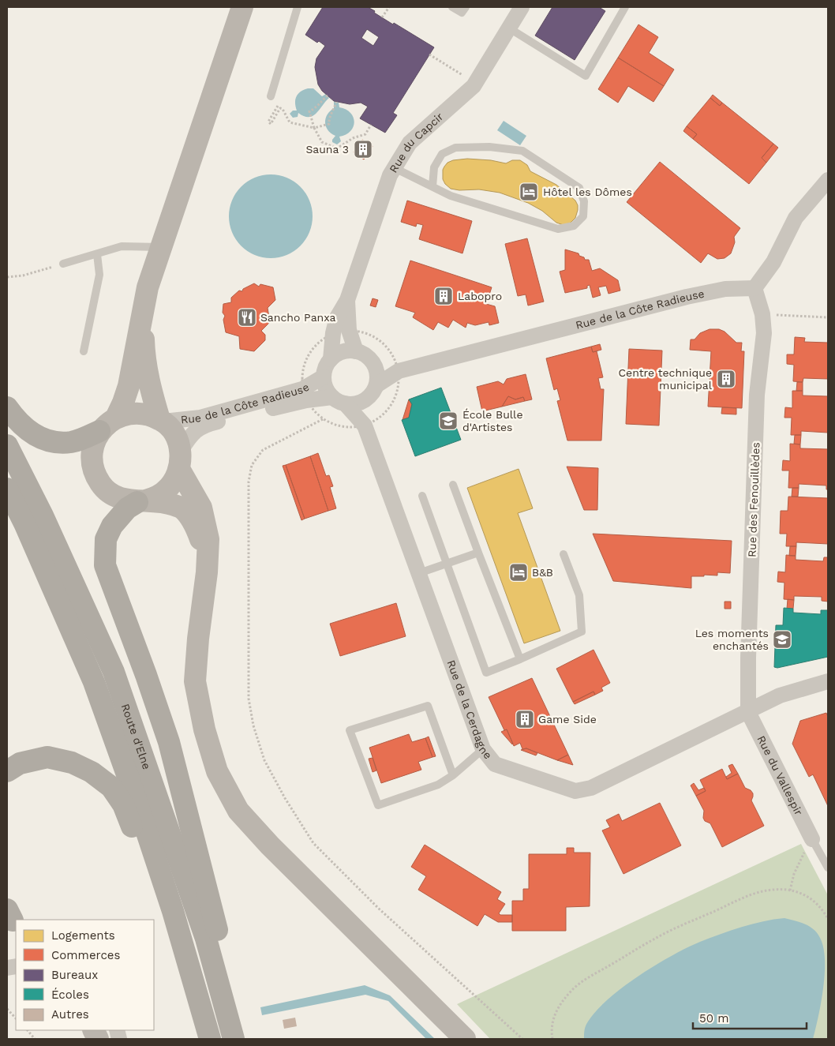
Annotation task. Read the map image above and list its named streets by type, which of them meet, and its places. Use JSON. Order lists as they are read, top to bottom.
{
  "streets": {
    "highway": ["Route d'Elne"],
    "street": [
      "Rue du Capcir",
      "Rue de la Côte Radieuse",
      "Rue des Fenouillèdes",
      "Rue de la Cerdagne",
      "Rue du Vallespir"
    ]
  },
  "crossings": [
    ["Rue du Capcir", "Rue de la Côte Radieuse"],
    ["Rue du Capcir", "Rue de la Cerdagne"],
    ["Rue de la Côte Radieuse", "Rue des Fenouillèdes"],
    ["Rue de la Côte Radieuse", "Rue de la Cerdagne"],
    ["Rue des Fenouillèdes", "Rue de la Cerdagne"],
    ["Rue des Fenouillèdes", "Rue du Vallespir"],
    ["Rue de la Cerdagne", "Rue du Vallespir"]
  ],
  "places": {
    "building": [
      "Sauna 3",
      "Labopro",
      "Centre technique municipal",
      "Game Side"
    ],
    "hotel": ["Hôtel les Dômes", "B&B"],
    "restaurant": ["Sancho Panxa"],
    "school or university": ["École Bulle d'Artistes", "Les moments enchantés"]
  },
  "legend": [
    "Logements",
    "Commerces",
    "Bureaux",
    "Écoles",
    "Autres"
  ],
  "scale_bar": "50 m"
}
